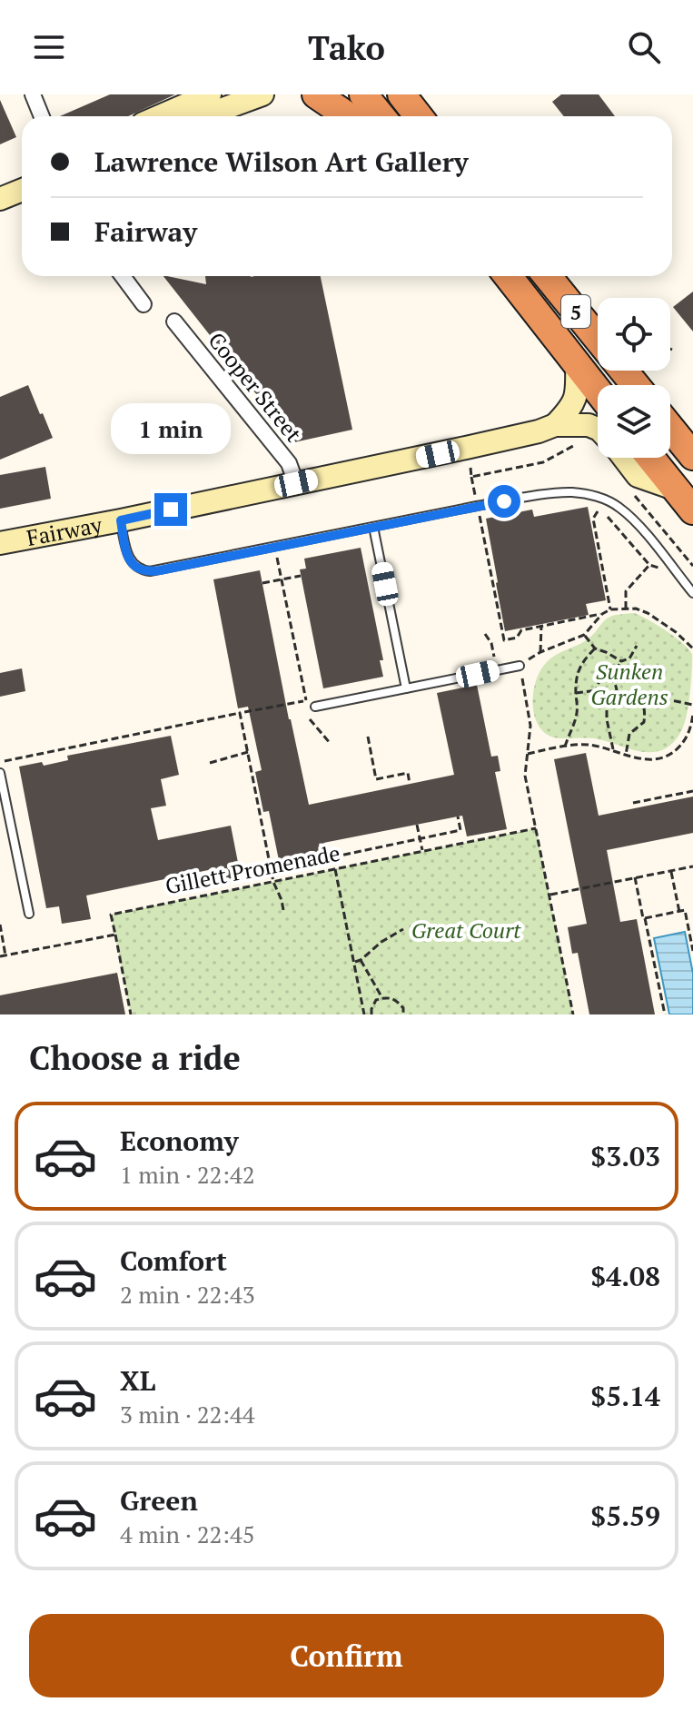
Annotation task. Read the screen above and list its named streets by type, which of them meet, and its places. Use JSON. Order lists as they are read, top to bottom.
{
  "streets": {
    "highway": ["5"],
    "street": ["Cooper Street", "Fairway"],
    "path": ["Gillett Promenade"]
  },
  "crossings": [
    ["Cooper Street", "Fairway"]
  ],
  "parks": ["Sunken Gardens", "Great Court"],
  "page": {
    "header": "Tako",
    "banner": ["Lawrence Wilson Art Gallery", "Fairway"],
    "bubble": "1 min",
    "heading": "Choose a ride",
    "list": [
      {
        "name": "Economy",
        "note": "1 min · 22:42",
        "value": "$3.03"
      },
      {
        "name": "Comfort",
        "note": "2 min · 22:43",
        "value": "$4.08"
      },
      {
        "name": "XL",
        "note": "3 min · 22:44",
        "value": "$5.14"
      },
      {
        "name": "Green",
        "note": "4 min · 22:45",
        "value": "$5.59"
      }
    ],
    "buttons": "Confirm"
  }
}
